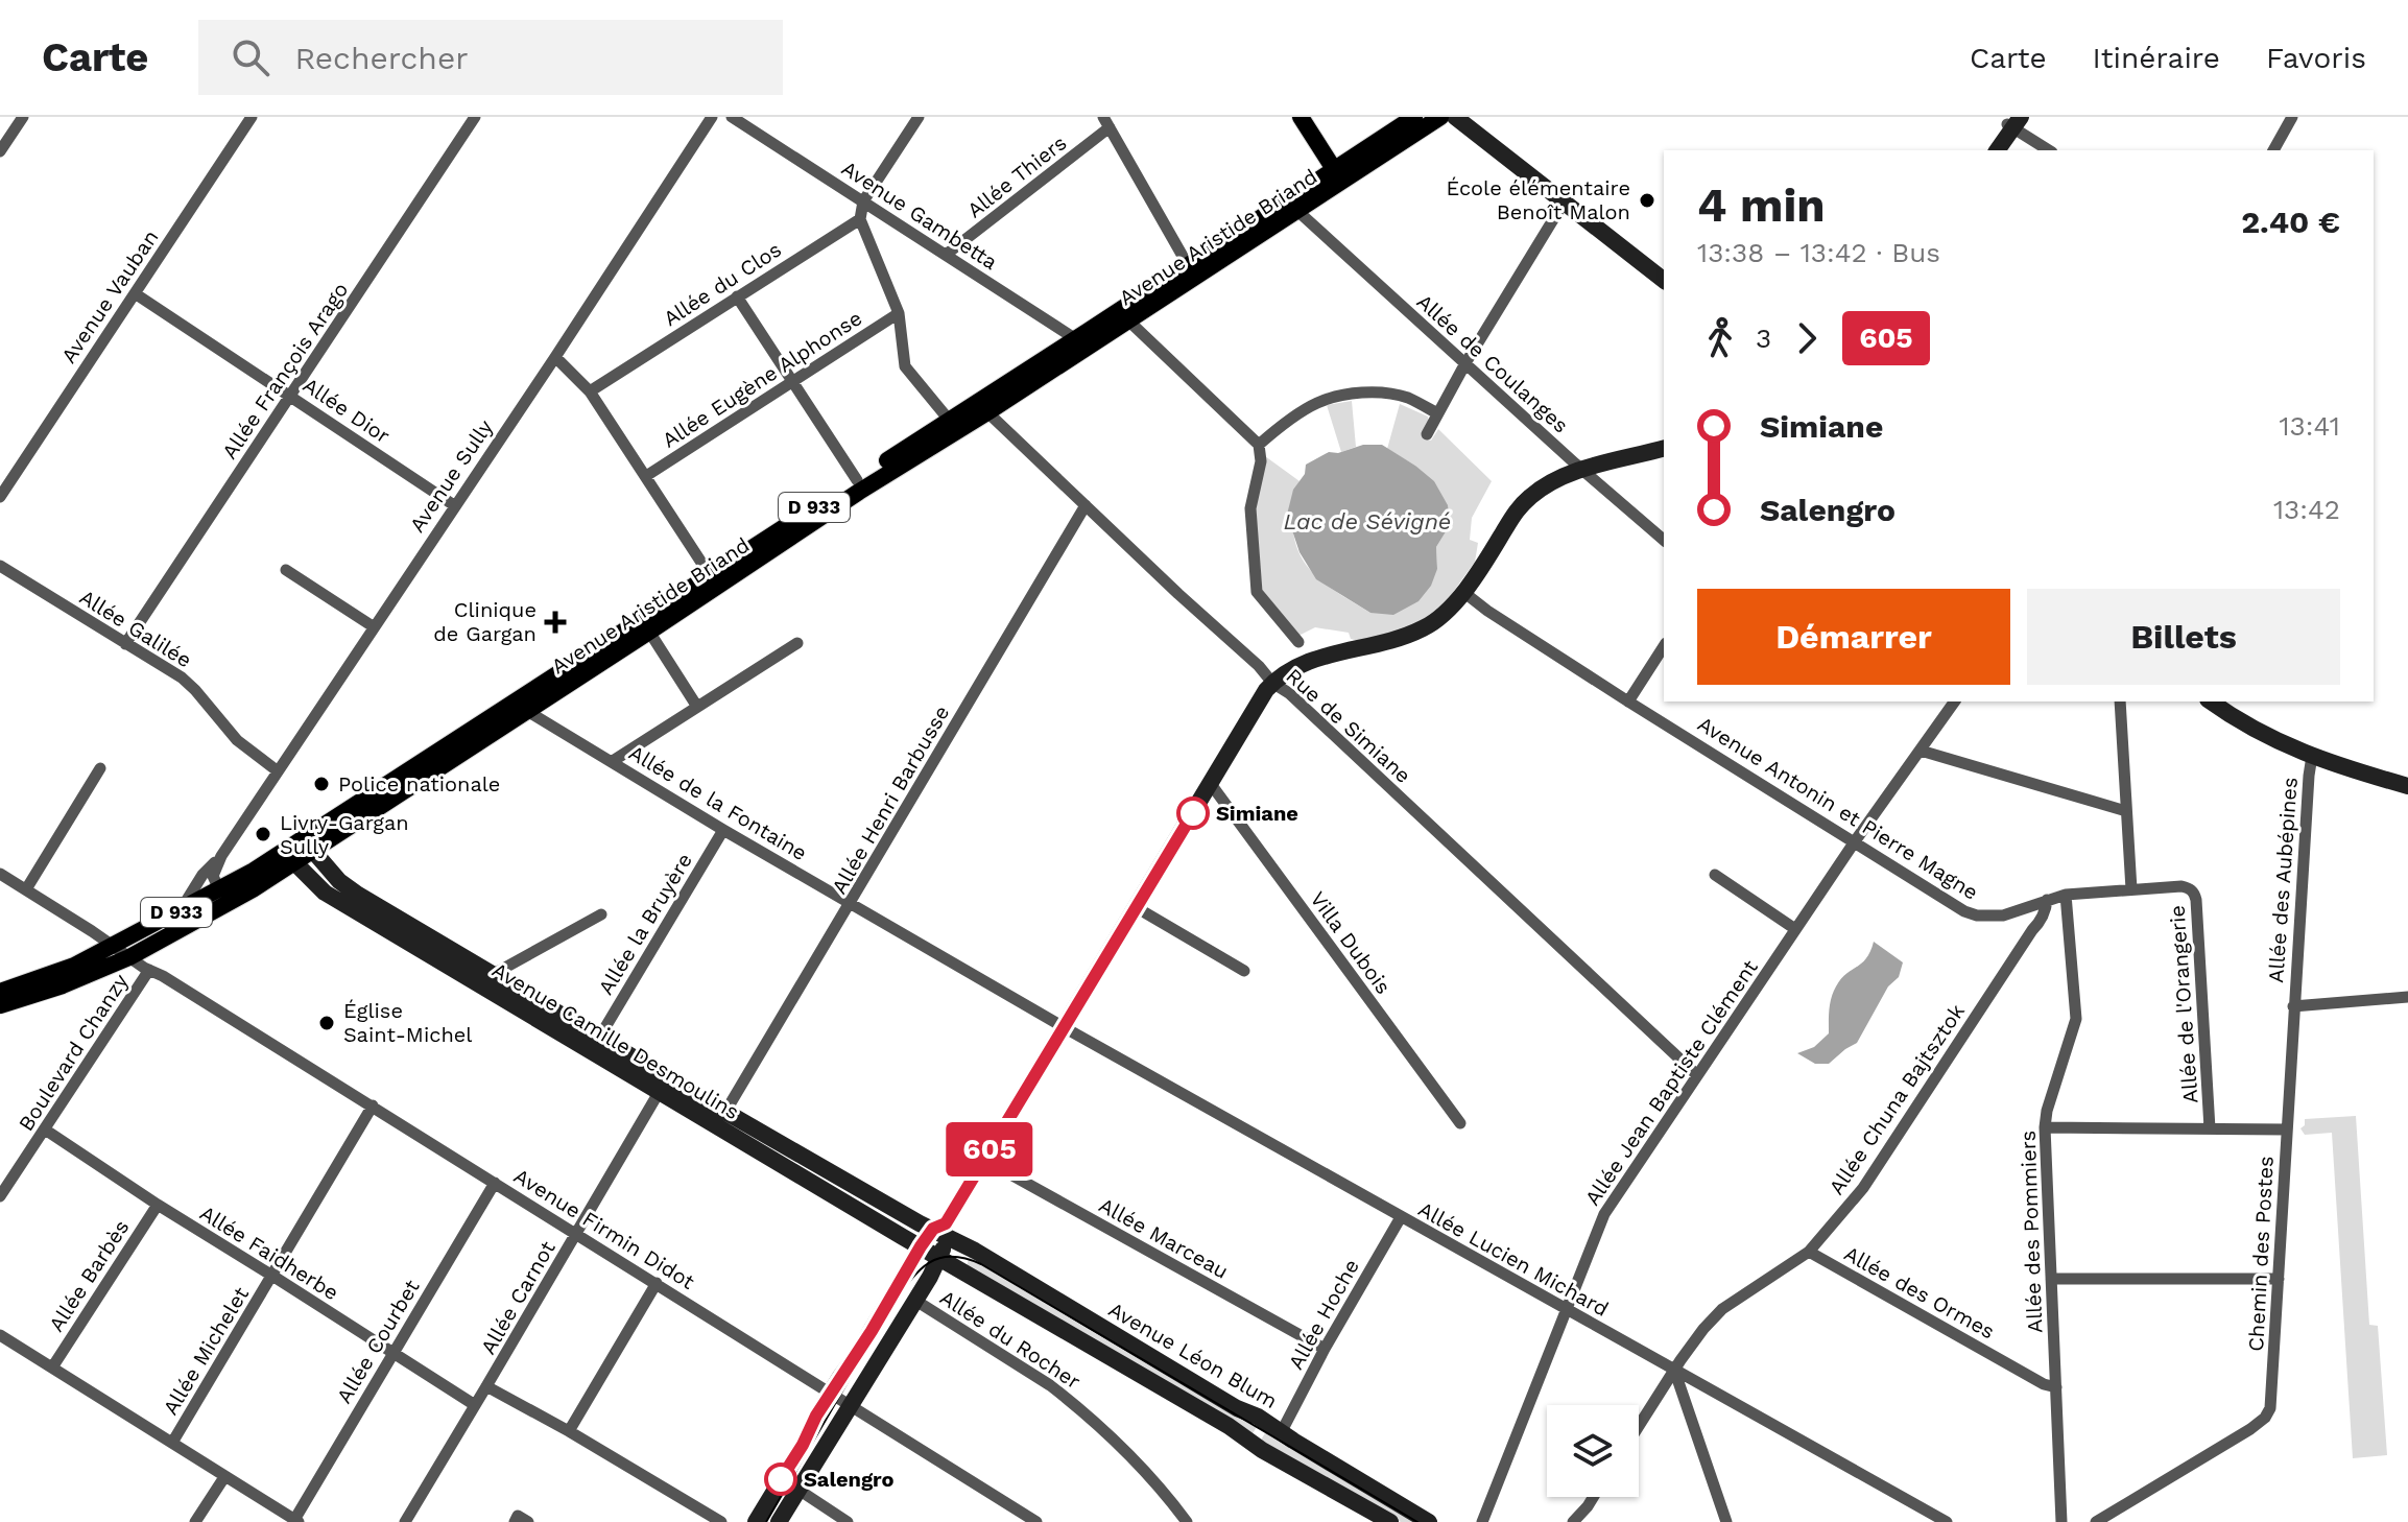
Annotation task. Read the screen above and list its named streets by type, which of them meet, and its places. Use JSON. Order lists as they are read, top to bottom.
{
  "streets": {
    "main road": [
      "Avenue Aristide Briand",
      "D 933",
      "Avenue Camille Desmoulins",
      "Avenue Léon Blum"
    ],
    "street": [
      "Allée Thiers",
      "Avenue Gambetta",
      "Allée du Clos",
      "Avenue Vauban",
      "Allée de Coulanges",
      "Allée François Arago",
      "Allée Eugène Alphonse",
      "Allée Dior",
      "Avenue Sully",
      "Allée Galilée",
      "Rue de Simiane",
      "Allée Henri Barbusse",
      "Allée de la Fontaine",
      "Avenue Antonin et Pierre Magne",
      "Allée des Aubépines",
      "Allée la Bruyère",
      "Villa Dubois",
      "Allée de l'Orangerie",
      "Boulevard Chanzy",
      "Allée Jean Baptiste Clément",
      "Allée Chuna Bajtsztok",
      "Avenue Firmin Didot",
      "Allée des Pommiers",
      "Allée Marceau",
      "Allée Faidherbe",
      "Chemin des Postes",
      "Allée Lucien Michard",
      "Allée Barbès",
      "Allée des Ormes",
      "Allée Carnot",
      "Allée Hoche",
      "Allée du Rocher",
      "Allée Courbet",
      "Allée Michelet"
    ]
  },
  "crossings": [
    ["Allée Thiers", "Avenue Gambetta"],
    ["Avenue Gambetta", "Avenue Aristide Briand"],
    ["Avenue Aristide Briand", "Allée de Coulanges"],
    ["Avenue Aristide Briand", "Avenue Sully"],
    ["Avenue Aristide Briand", "Rue de Simiane"],
    ["Avenue Aristide Briand", "Allée de la Fontaine"],
    ["Avenue Aristide Briand", "Avenue Camille Desmoulins"],
    ["Avenue Aristide Briand", "Avenue Firmin Didot"],
    ["Avenue Vauban", "Allée Dior"],
    ["Allée François Arago", "Allée Dior"],
    ["Allée François Arago", "Allée Galilée"],
    ["Allée Dior", "Avenue Sully"],
    ["Avenue Sully", "Allée Galilée"],
    ["Rue de Simiane", "Allée Henri Barbusse"],
    ["Rue de Simiane", "Allée Jean Baptiste Clément"],
    ["Allée Henri Barbusse", "Allée de la Fontaine"],
    ["Allée Henri Barbusse", "Avenue Camille Desmoulins"],
    ["Allée de la Fontaine", "Allée la Bruyère"],
    ["Allée de la Fontaine", "Allée Lucien Michard"],
    ["Avenue Antonin et Pierre Magne", "Allée de l'Orangerie"],
    ["Avenue Antonin et Pierre Magne", "Allée Jean Baptiste Clément"],
    ["Avenue Antonin et Pierre Magne", "Allée Chuna Bajtsztok"],
    ["Avenue Antonin et Pierre Magne", "Allée des Pommiers"],
    ["Allée des Aubépines", "Chemin des Postes"],
    ["Allée la Bruyère", "Avenue Camille Desmoulins"],
    ["Avenue Camille Desmoulins", "Allée Carnot"],
    ["Avenue Camille Desmoulins", "Avenue Léon Blum"],
    ["Boulevard Chanzy", "Avenue Firmin Didot"],
    ["Boulevard Chanzy", "Allée Faidherbe"],
    ["Allée Jean Baptiste Clément", "Allée Lucien Michard"],
    ["Allée Chuna Bajtsztok", "Allée Lucien Michard"],
    ["Allée Chuna Bajtsztok", "Allée des Ormes"],
    ["Avenue Firmin Didot", "Allée Carnot"],
    ["Avenue Firmin Didot", "Allée Courbet"],
    ["Avenue Firmin Didot", "Allée Michelet"],
    ["Allée des Pommiers", "Allée des Ormes"],
    ["Allée Marceau", "Allée Hoche"],
    ["Allée Faidherbe", "Allée Barbès"],
    ["Allée Faidherbe", "Allée Carnot"],
    ["Allée Faidherbe", "Allée Courbet"],
    ["Allée Faidherbe", "Allée Michelet"],
    ["Allée Lucien Michard", "Allée Hoche"],
    ["Allée Hoche", "Avenue Léon Blum"]
  ],
  "water": ["Lac de Sévigné"],
  "places": {
    "other": [
      "École élémentaire Benoît Malon",
      "Police nationale",
      "Simiane",
      "Livry-Gargan Sully",
      "Église Saint-Michel",
      "Salengro"
    ],
    "health": ["Clinique de Gargan"]
  },
  "lines": ["bus line 605"],
  "page": {
    "header": "Carte",
    "search": "Rechercher",
    "nav": ["Carte", "Itinéraire", "Favoris"],
    "on_map": "605",
    "heading": ["4 min", "13:38 – 13:42 · Bus", "2.40 €"],
    "legs": ["3", "605"],
    "list": [
      {
        "name": "Simiane",
        "value": "13:41"
      },
      {
        "name": "Salengro",
        "value": "13:42"
      }
    ],
    "buttons": ["Démarrer", "Billets"]
  }
}
